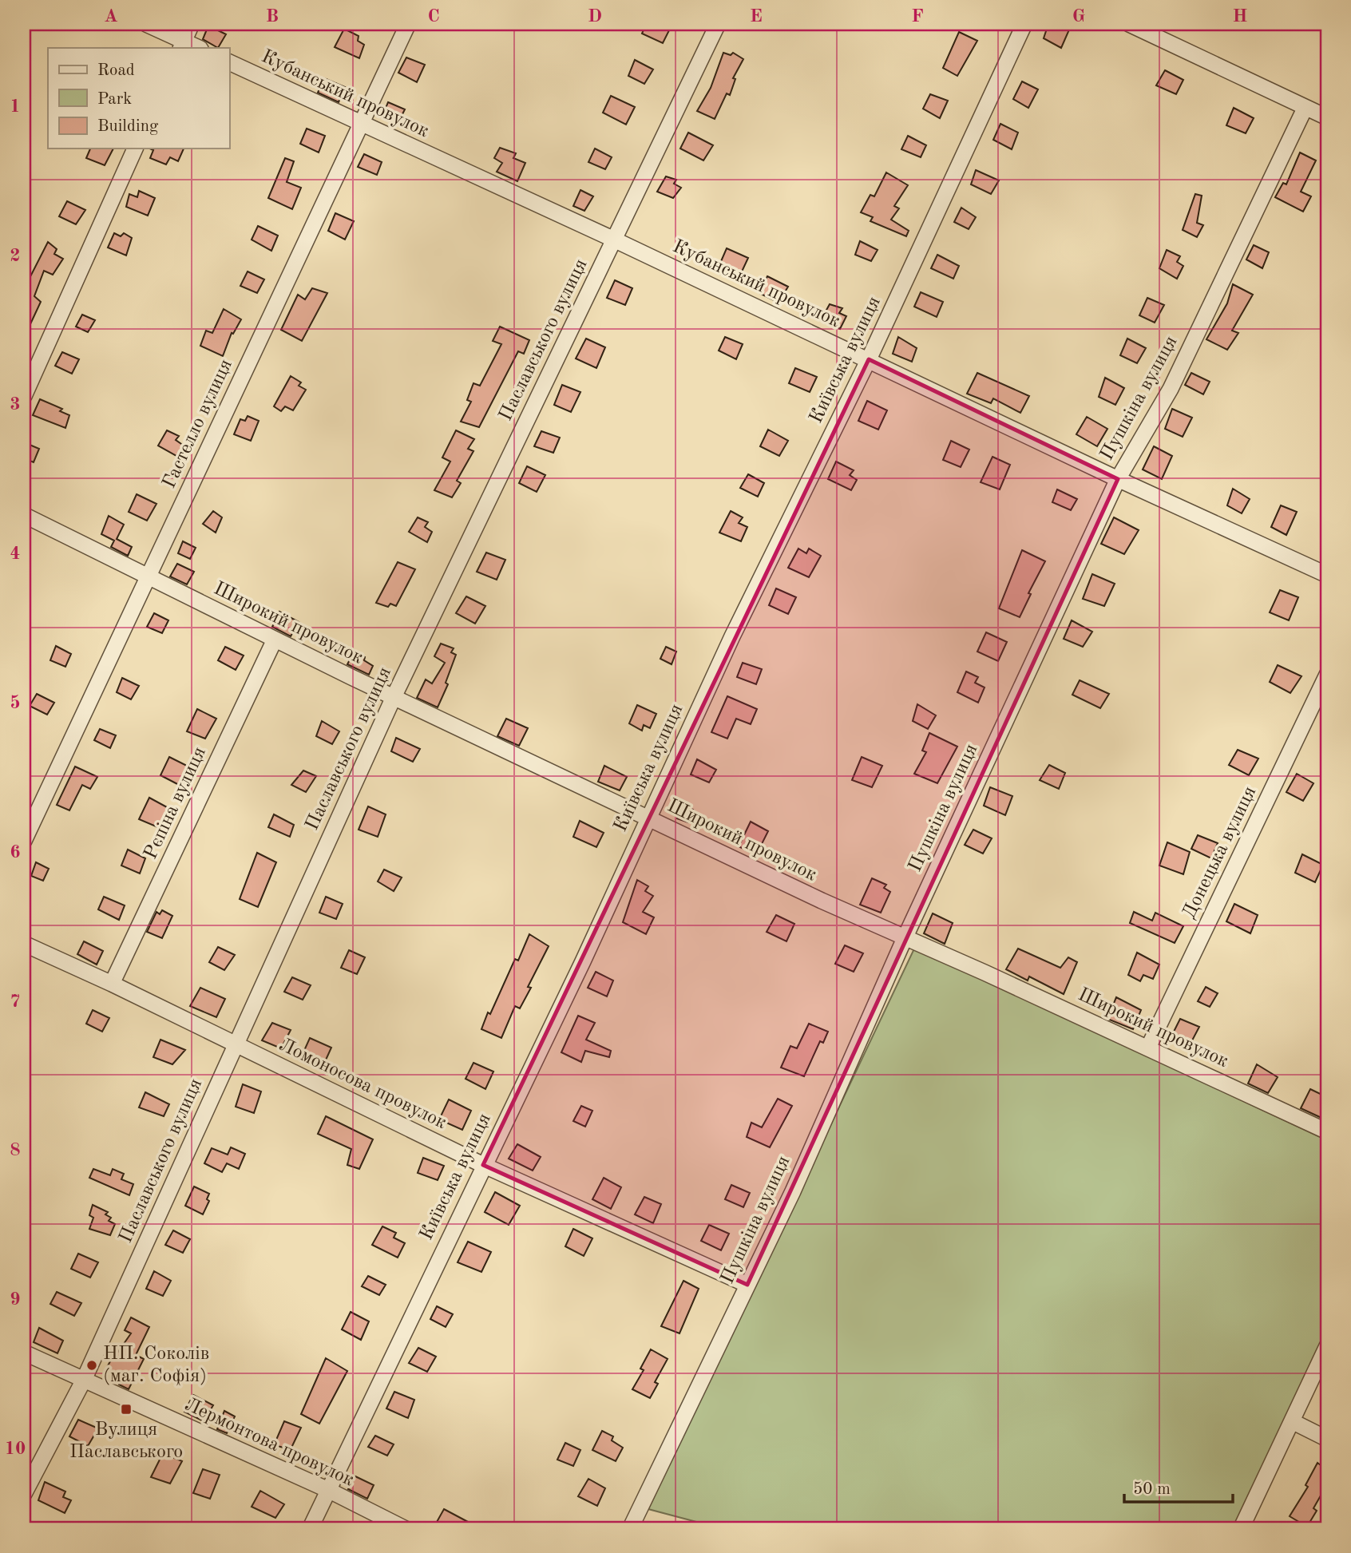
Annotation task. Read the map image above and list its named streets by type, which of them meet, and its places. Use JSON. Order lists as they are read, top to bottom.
{
  "streets": {
    "street": [
      "Кубанський провулок",
      "Паславського вулиця",
      "Київська вулиця",
      "Пушкіна вулиця",
      "Гастелло вулиця",
      "Широкий провулок",
      "Рєпіна вулиця",
      "Донецька вулиця",
      "Ломоносова провулок",
      "Лермонтова провулок"
    ]
  },
  "crossings": [
    ["Кубанський провулок", "Паславського вулиця"],
    ["Кубанський провулок", "Київська вулиця"],
    ["Кубанський провулок", "Пушкіна вулиця"],
    ["Кубанський провулок", "Гастелло вулиця"],
    ["Паславського вулиця", "Широкий провулок"],
    ["Паславського вулиця", "Ломоносова провулок"],
    ["Паславського вулиця", "Лермонтова провулок"],
    ["Київська вулиця", "Широкий провулок"],
    ["Київська вулиця", "Ломоносова провулок"],
    ["Київська вулиця", "Лермонтова провулок"],
    ["Пушкіна вулиця", "Широкий провулок"],
    ["Пушкіна вулиця", "Ломоносова провулок"],
    ["Гастелло вулиця", "Широкий провулок"],
    ["Широкий провулок", "Рєпіна вулиця"],
    ["Широкий провулок", "Донецька вулиця"],
    ["Рєпіна вулиця", "Ломоносова провулок"]
  ],
  "places": {
    "other": ["НП. Соколів (маг. Софія)"],
    "transit": ["Вулиця Паславського"]
  },
  "legend": ["Road", "Park", "Building"],
  "scale_bar": "50 m",
  "grid": {
    "columns": [
      "A",
      "B",
      "C",
      "D",
      "E",
      "F",
      "G",
      "H"
    ],
    "rows": [
      "1",
      "2",
      "3",
      "4",
      "5",
      "6",
      "7",
      "8",
      "9",
      "10"
    ]
  }
}
